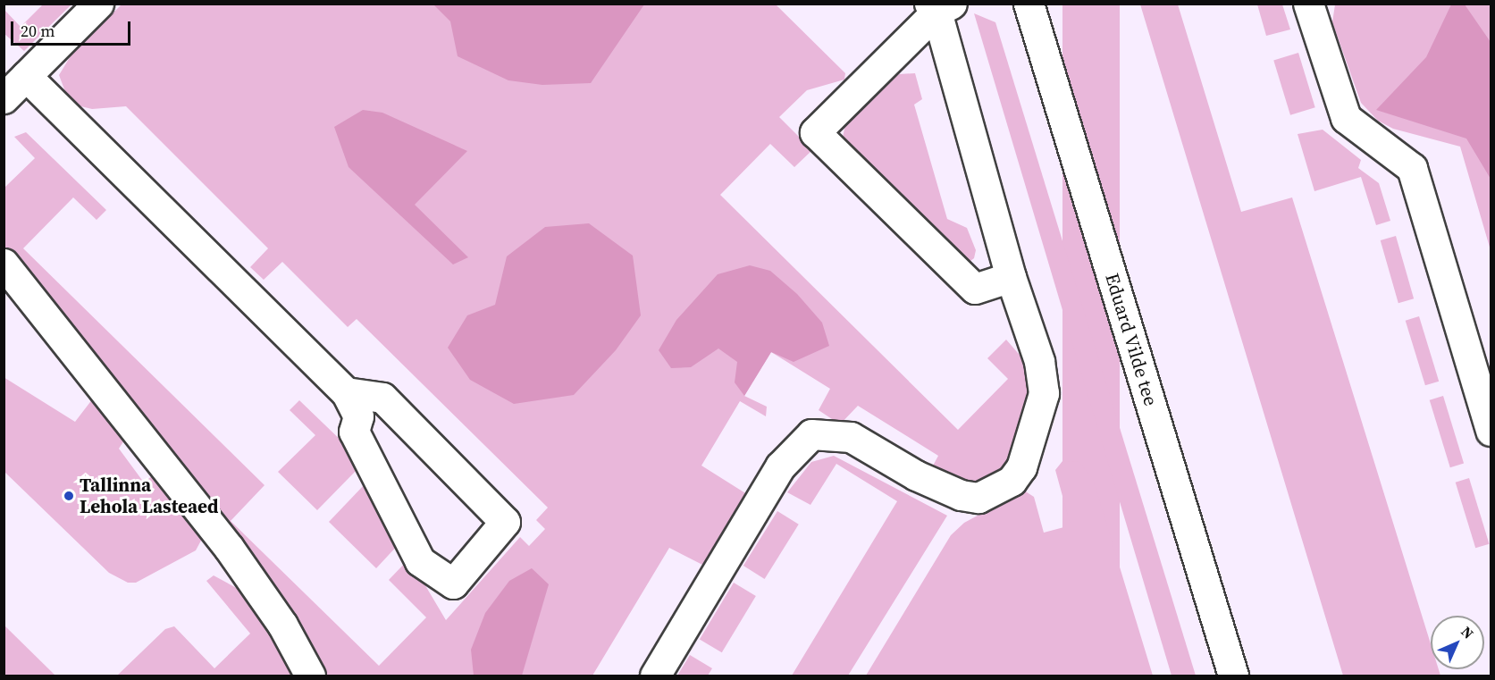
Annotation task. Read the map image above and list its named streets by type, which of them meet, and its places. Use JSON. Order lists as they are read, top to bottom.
{
  "streets": {
    "street": ["Eduard Vilde tee"]
  },
  "places": ["Tallinna Lehola Lasteaed"],
  "scale_bar": "20 m",
  "north": "top right"
}
